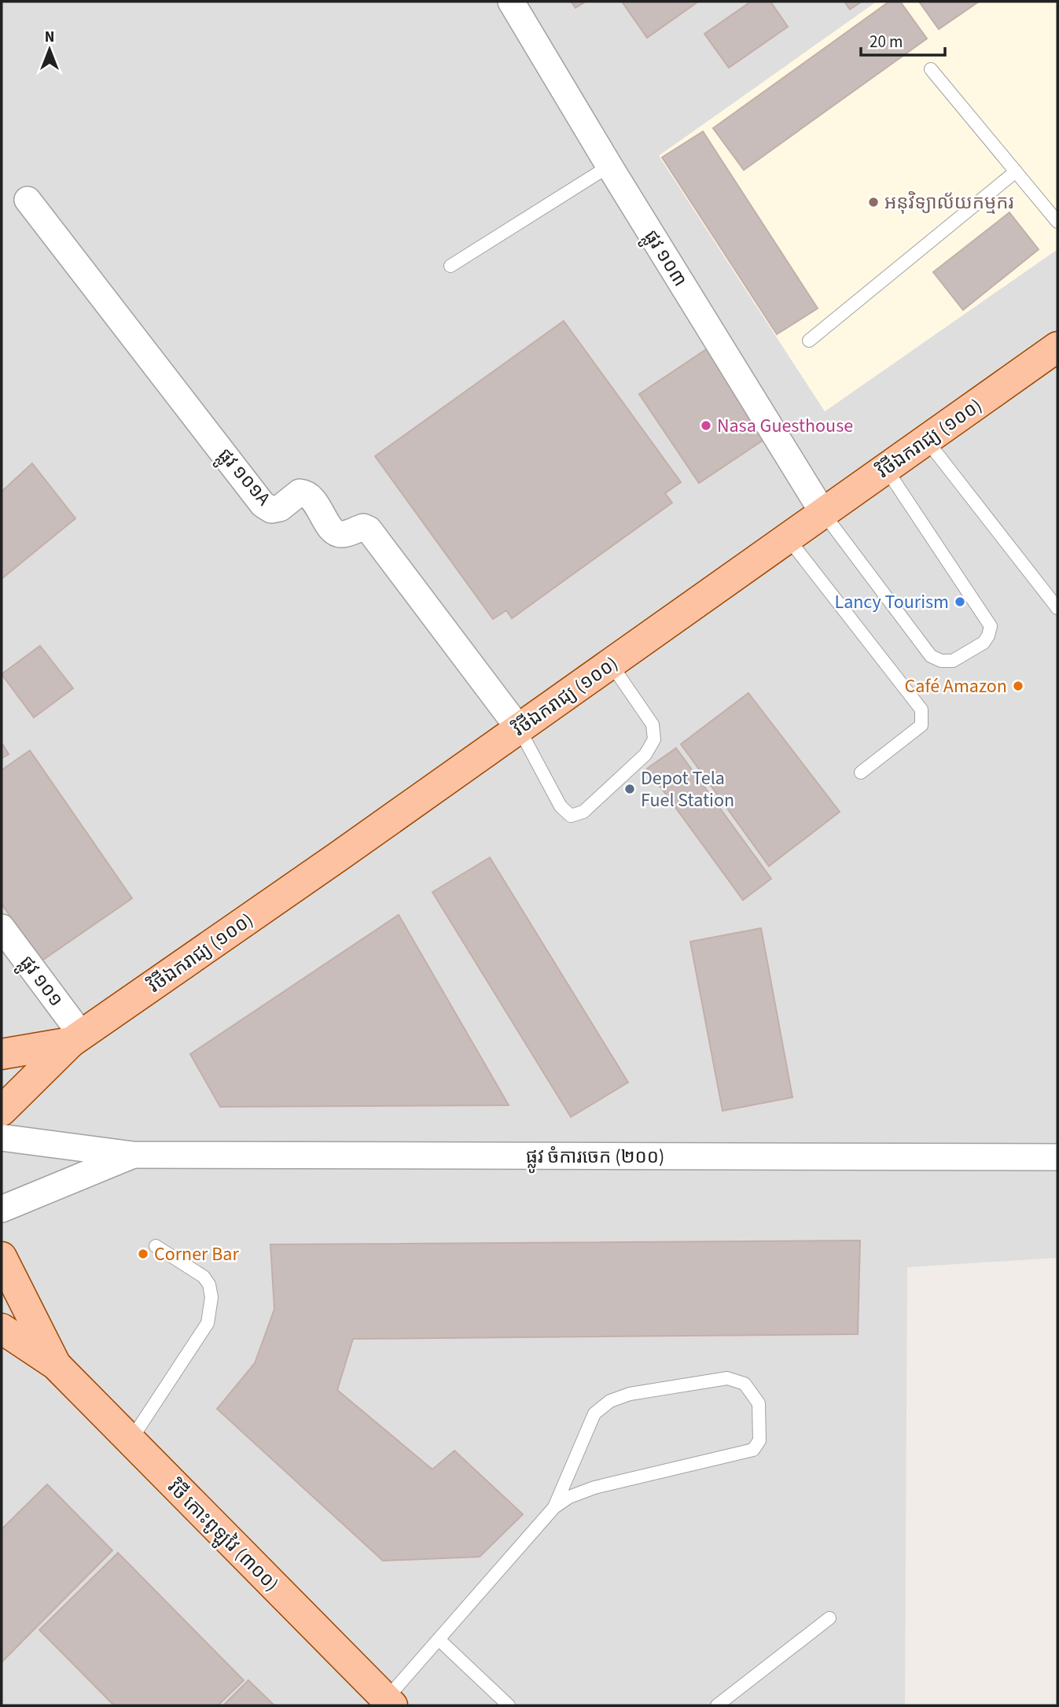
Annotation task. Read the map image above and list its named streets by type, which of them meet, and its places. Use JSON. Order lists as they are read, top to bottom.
{
  "streets": {
    "main road": ["វិថីឯករាជ្យ (១០០)", "វិថី កោះពូឡូវៃ (៣០០)"],
    "street": [
      "ផ្លូវ ១០៣",
      "ផ្លូវ ១០១A",
      "ផ្លូវ ១០១",
      "ផ្លូវ ចំការចេក (២០០)"
    ]
  },
  "crossings": [
    ["ផ្លូវ ១០៣", "វិថីឯករាជ្យ (១០០)"],
    ["វិថីឯករាជ្យ (១០០)", "ផ្លូវ ១០១A"],
    ["វិថីឯករាជ្យ (១០០)", "ផ្លូវ ១០១"]
  ],
  "places": [
    "អនុវិទ្យាល័យកម្មករ",
    "Nasa Guesthouse",
    "Lancy Tourism",
    "Café Amazon",
    "Depot Tela Fuel Station",
    "Corner Bar"
  ],
  "scale_bar": "20 m",
  "north": "top"
}
